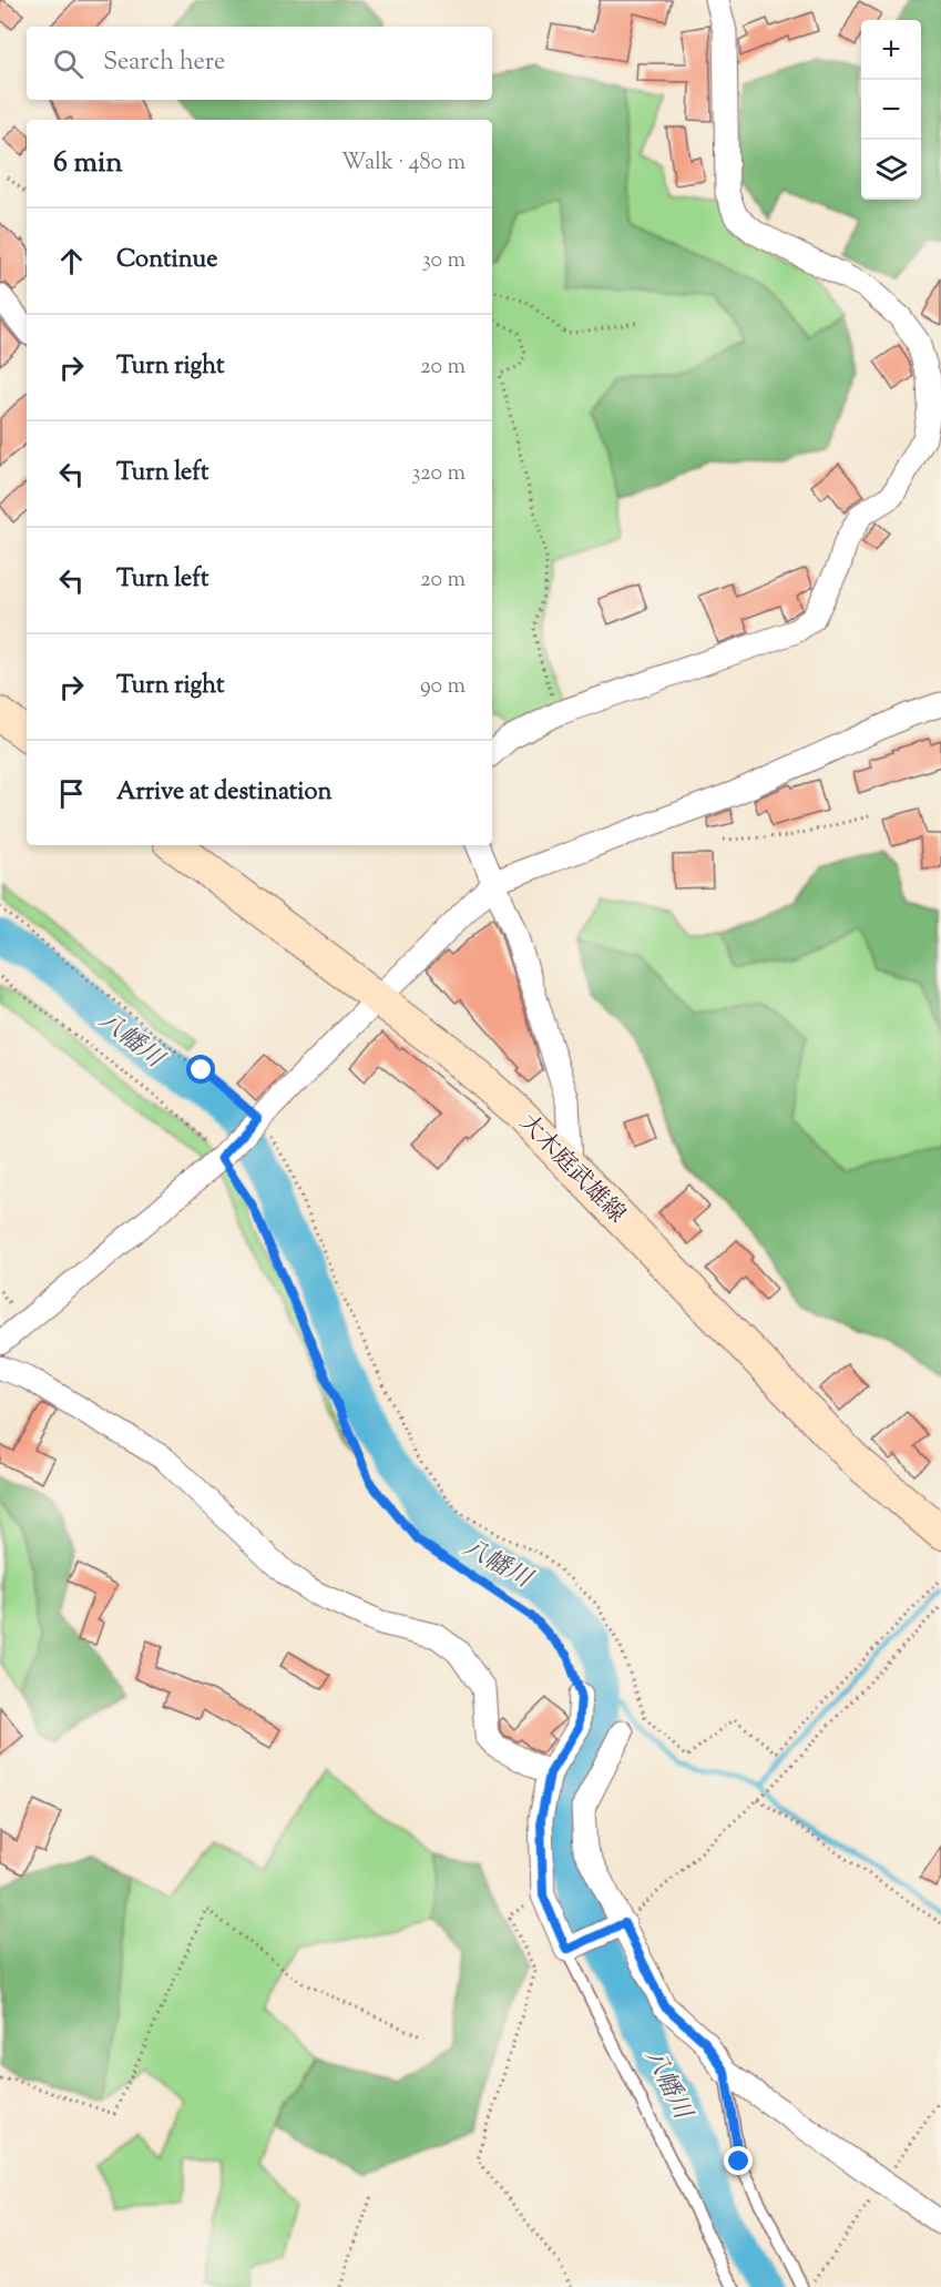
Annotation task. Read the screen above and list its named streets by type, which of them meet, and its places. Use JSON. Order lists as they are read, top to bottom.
{
  "streets": {
    "main road": ["大木庭武雄線"]
  },
  "water": ["八幡川"],
  "page": {
    "map_buttons": ["+", "−"],
    "search": "Search here",
    "heading": ["6 min", "Walk · 480 m"],
    "list": [
      ["Continue", "30 m"],
      ["Turn right", "20 m"],
      ["Turn left", "320 m"],
      ["Turn left", "20 m"],
      ["Turn right", "90 m"],
      "Arrive at destination"
    ]
  }
}
